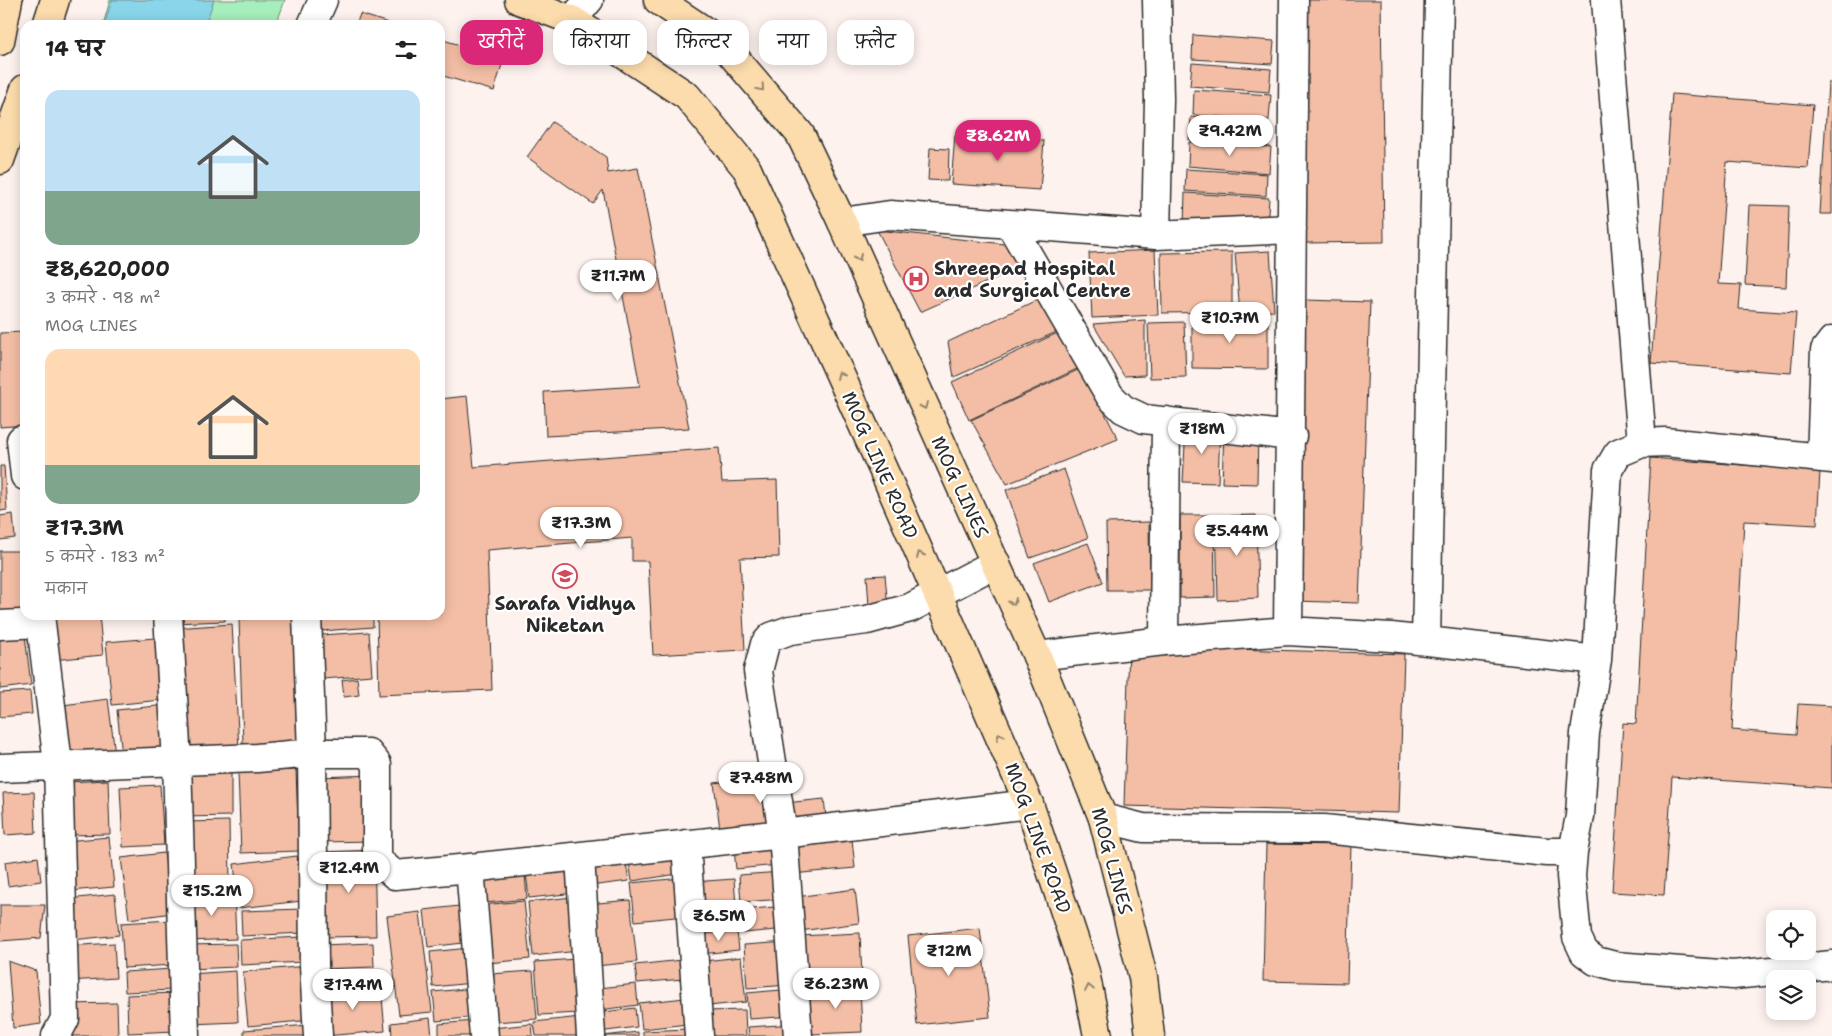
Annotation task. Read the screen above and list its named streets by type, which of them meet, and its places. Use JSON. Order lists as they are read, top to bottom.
{
  "streets": {
    "main road": ["MOG LINE ROAD", "MOG LINES"]
  },
  "one_way": ["MOG LINE ROAD", "MOG LINES"],
  "places": {
    "hospital": ["Shreepad Hospital and Surgical Centre"],
    "school or university": ["Sarafa Vidhya Niketan"]
  },
  "page": {
    "chip": [
      "खरीदें",
      "किराया",
      "फ़िल्टर",
      "नया",
      "फ़्लैट"
    ],
    "heading": "14 घर",
    "list": [
      {
        "name": "₹8,620,000",
        "note": "3 कमरे · 98 m² · MOG LINES"
      },
      {
        "name": "₹17.3M",
        "note": "5 कमरे · 183 m² · मकान"
      }
    ],
    "price": [
      "₹9.42M",
      "₹8.62M",
      "₹11.7M",
      "₹10.7M",
      "₹18M",
      "₹17.3M",
      "₹5.44M",
      "₹7.48M",
      "₹12.4M",
      "₹15.2M",
      "₹6.5M",
      "₹12M",
      "₹6.23M",
      "₹17.4M"
    ]
  }
}
